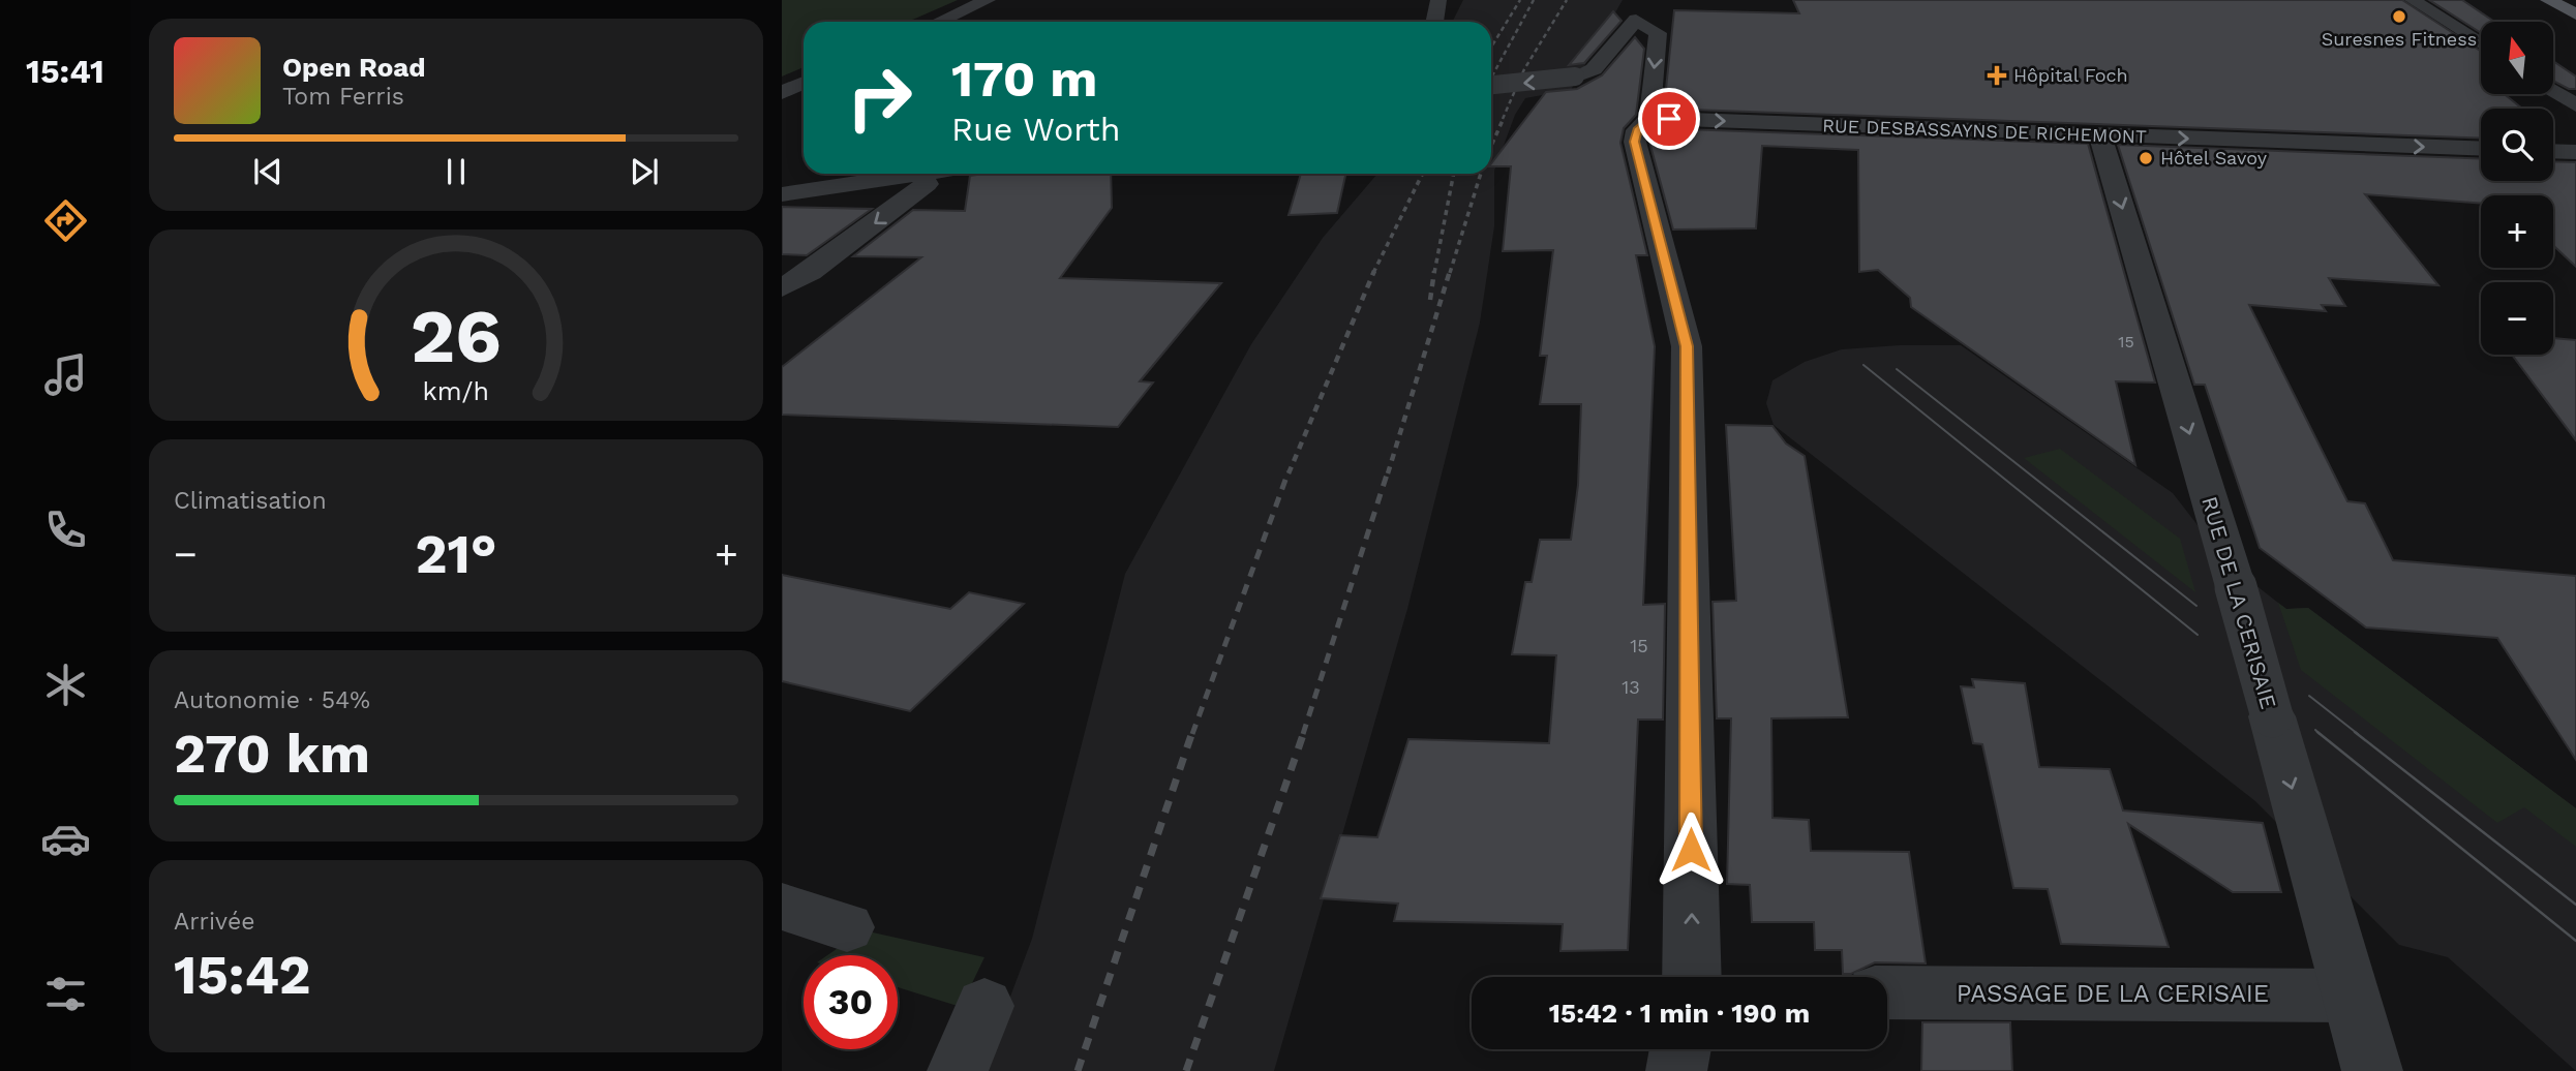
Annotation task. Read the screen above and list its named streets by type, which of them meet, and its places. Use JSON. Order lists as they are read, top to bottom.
{
  "streets": {
    "street": ["RUE DESBASSAYNS DE RICHEMONT", "RUE DE LA CERISAIE", "PASSAGE DE LA CERISAIE"]
  },
  "crossings": [
    ["RUE DESBASSAYNS DE RICHEMONT", "RUE DE LA CERISAIE"],
    ["RUE DE LA CERISAIE", "PASSAGE DE LA CERISAIE"]
  ],
  "one_way": ["RUE DESBASSAYNS DE RICHEMONT", "RUE DE LA CERISAIE"],
  "places": {
    "other": ["Suresnes Fitness", "Hôtel Savoy"],
    "health": ["Hôpital Foch"]
  },
  "house_numbers": ["15", "15", "13"],
  "north": "top",
  "page": {
    "tabs": "15:41",
    "map_buttons": ["+", "−"],
    "turn": ["170 m", "Rue Worth"],
    "song": ["Open Road", "Tom Ferris"],
    "tile": [
      "Climatisation",
      ["Autonomie · 54%", "270 km"],
      ["Arrivée", "15:42"]
    ],
    "heat": ["−", "21°", "+"],
    "limit": "30",
    "trip": "15:42 · 1 min · 190 m",
    "gauge": ["26", "km/h"]
  }
}
